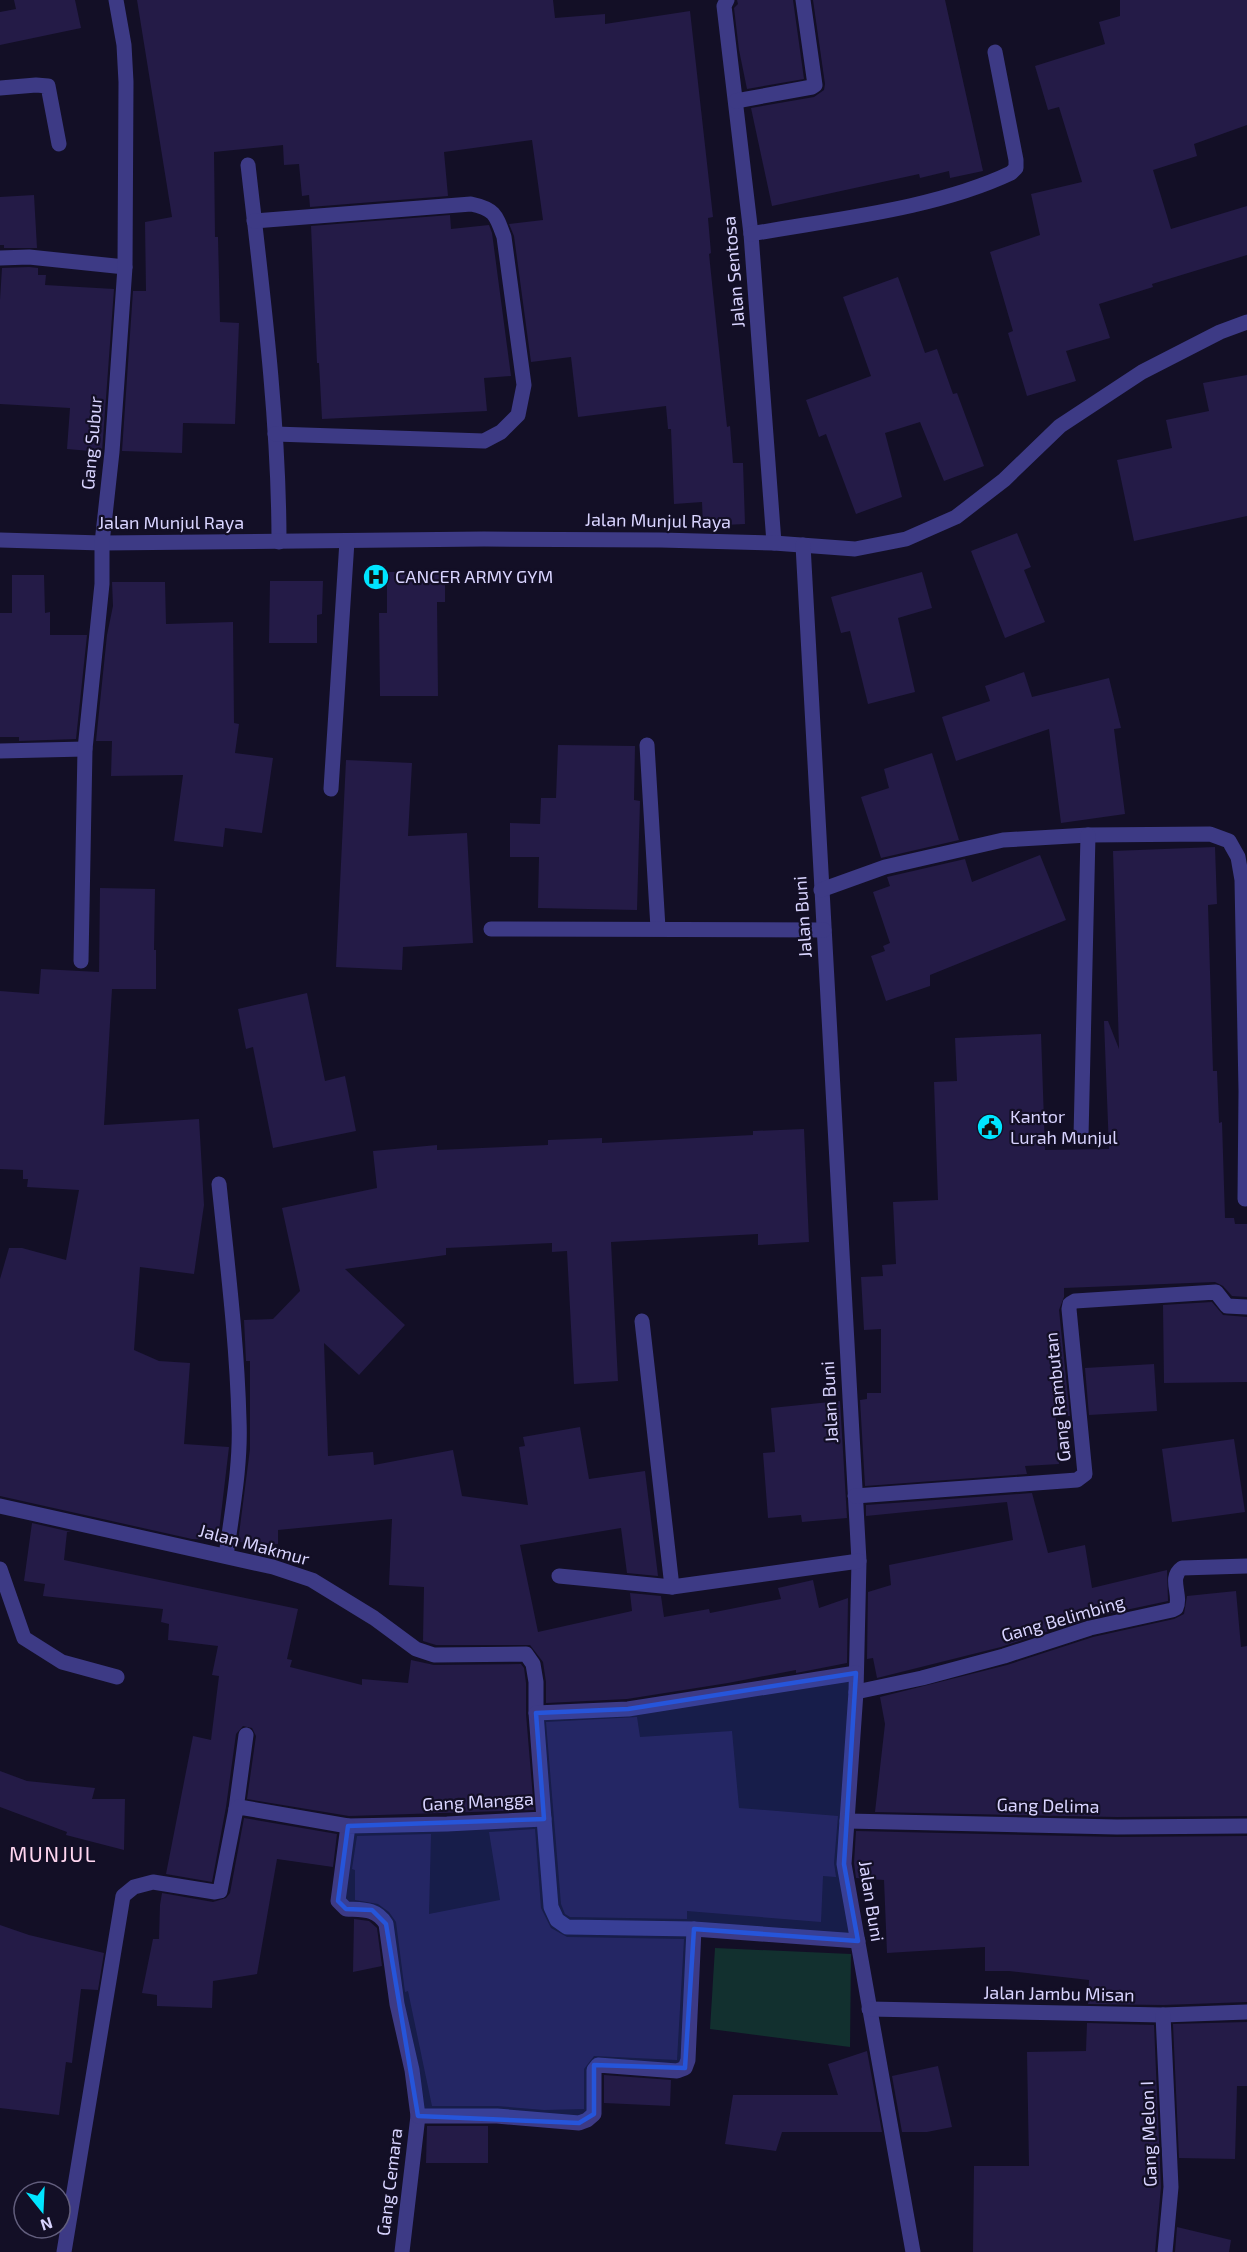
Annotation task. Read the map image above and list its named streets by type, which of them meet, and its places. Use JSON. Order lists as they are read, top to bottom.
{
  "streets": {
    "street": [
      "Jalan Sentosa",
      "Gang Subur",
      "Jalan Munjul Raya",
      "Jalan Buni",
      "Gang Rambutan",
      "Jalan Makmur",
      "Gang Belimbing",
      "Gang Mangga",
      "Gang Delima",
      "Jalan Jambu Misan",
      "Gang Melon I",
      "Gang Cemara"
    ]
  },
  "crossings": [
    ["Jalan Sentosa", "Jalan Munjul Raya"],
    ["Gang Subur", "Jalan Munjul Raya"],
    ["Jalan Munjul Raya", "Jalan Buni"],
    ["Jalan Buni", "Gang Rambutan"],
    ["Jalan Buni", "Gang Belimbing"],
    ["Jalan Buni", "Gang Delima"],
    ["Jalan Buni", "Jalan Jambu Misan"],
    ["Jalan Makmur", "Gang Mangga"],
    ["Jalan Jambu Misan", "Gang Melon I"]
  ],
  "districts": ["MUNJUL"],
  "places": {
    "hospital": ["CANCER ARMY GYM"],
    "public building": ["Kantor Lurah Munjul"]
  },
  "north": "bottom"
}
